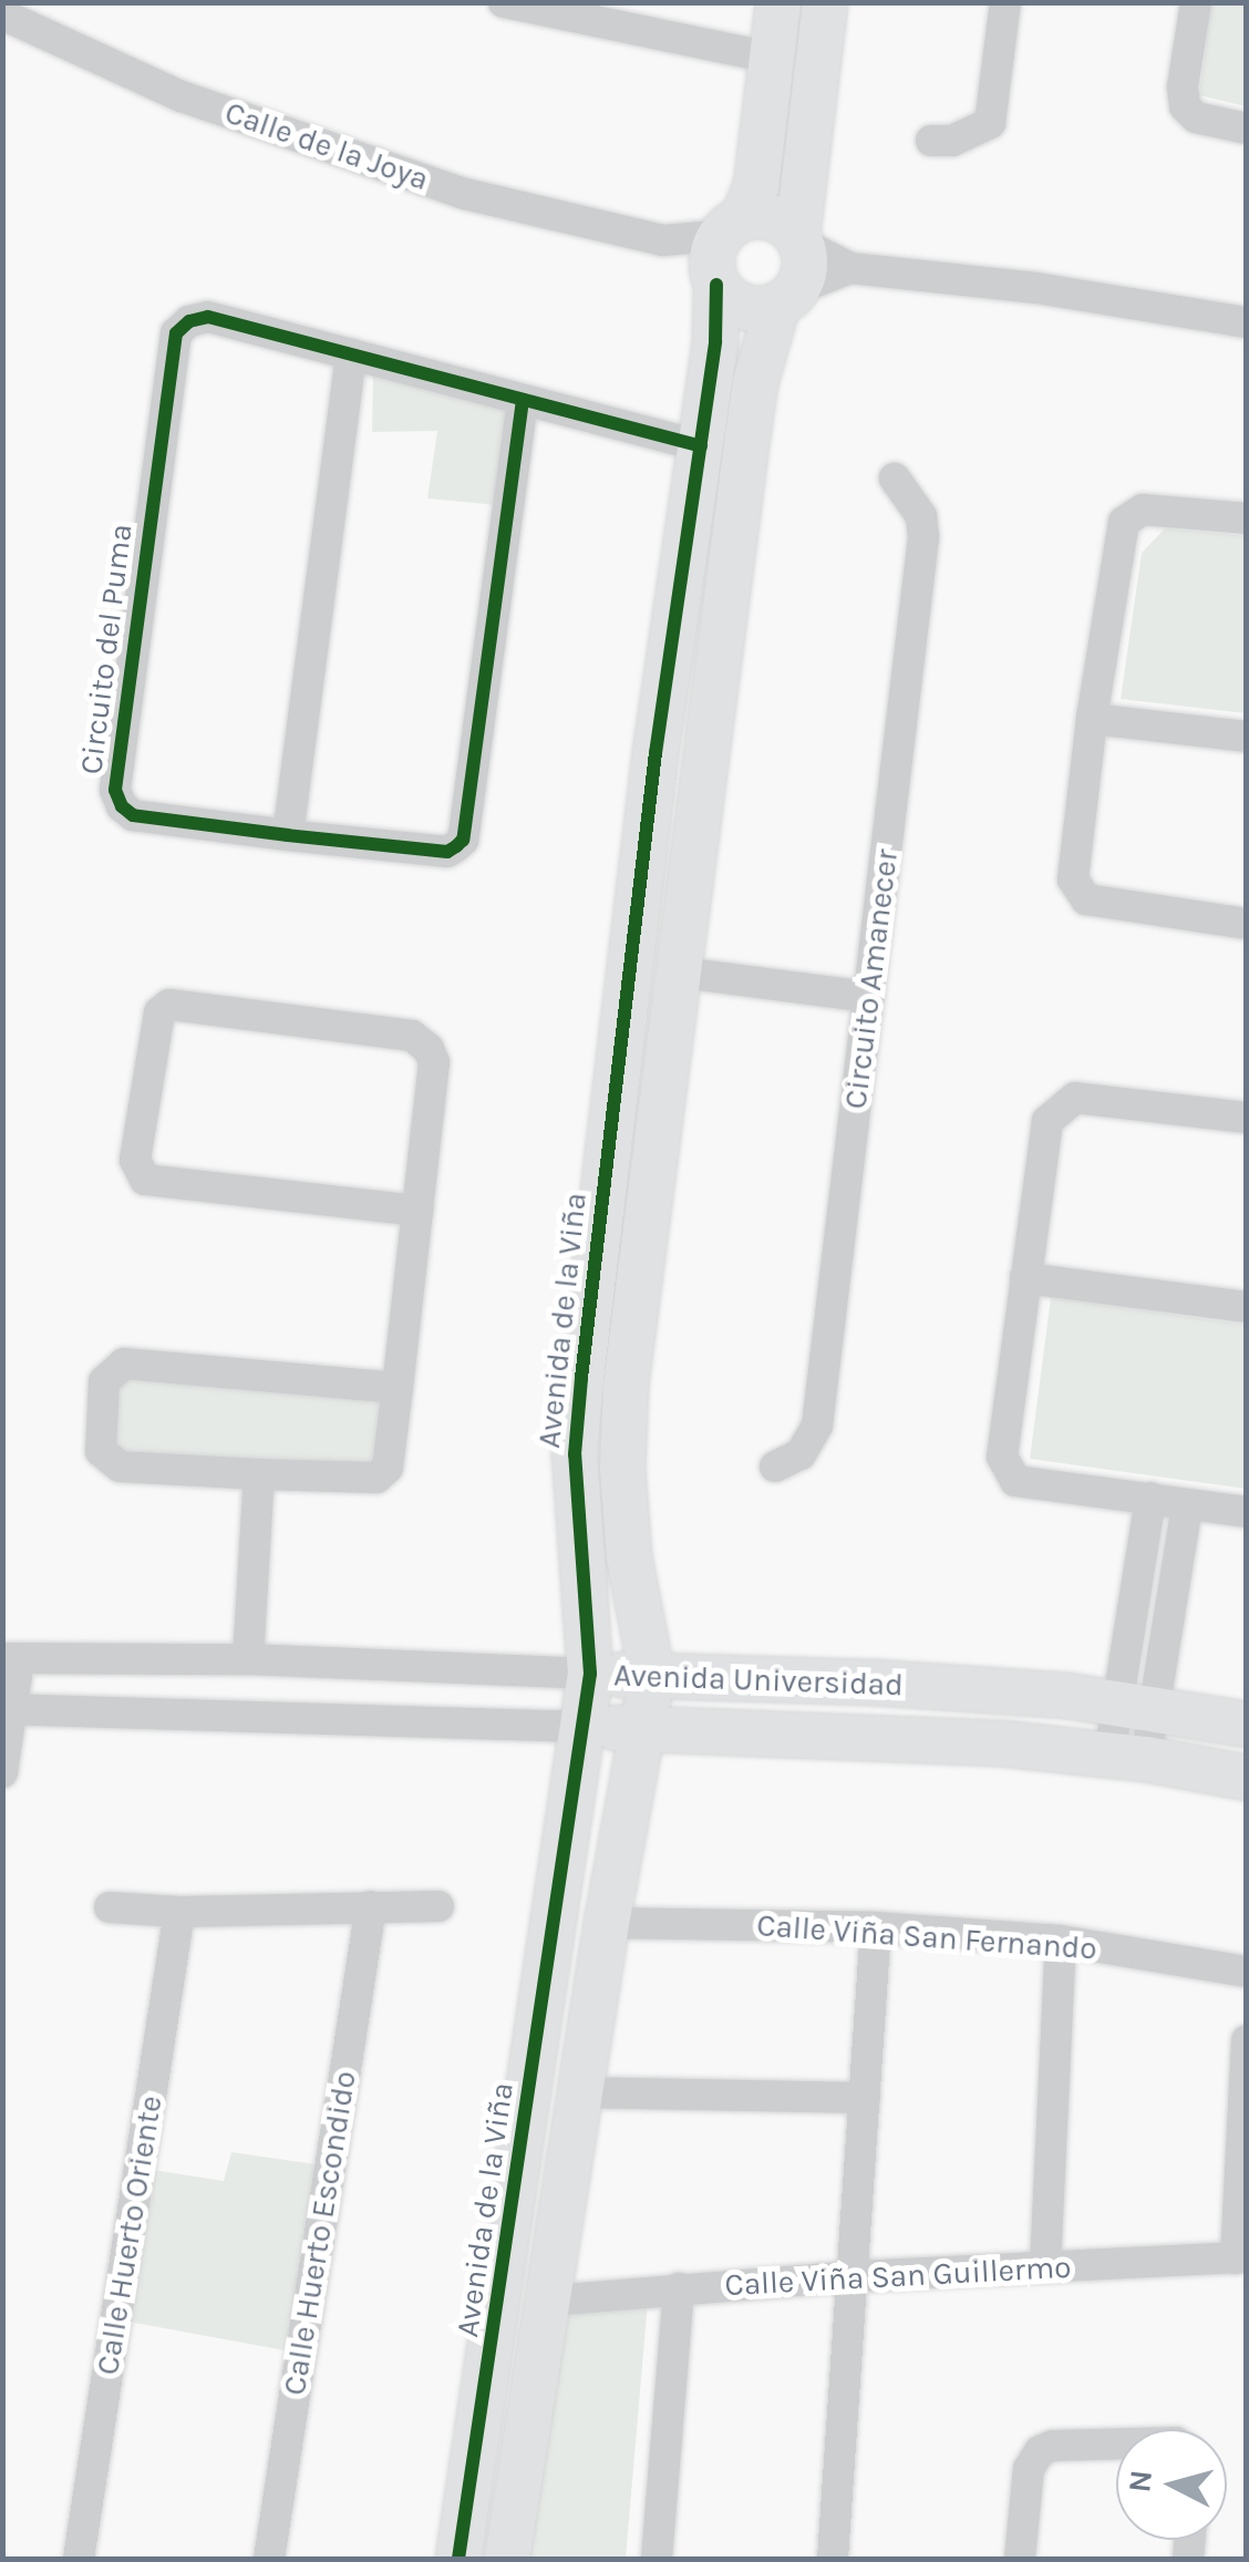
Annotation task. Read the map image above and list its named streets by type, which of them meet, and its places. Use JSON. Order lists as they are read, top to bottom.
{
  "streets": {
    "street": [
      "Calle de la Joya",
      "Circuito del Puma",
      "Circuito Amanecer",
      "Avenida de la Viña",
      "Avenida Universidad",
      "Calle Viña San Fernando",
      "Calle Huerto Escondido",
      "Calle Huerto Oriente",
      "Calle Viña San Guillermo"
    ]
  },
  "crossings": [
    ["Calle de la Joya", "Avenida de la Viña"],
    ["Circuito del Puma", "Avenida de la Viña"],
    ["Avenida de la Viña", "Avenida Universidad"]
  ],
  "north": "left"
}
